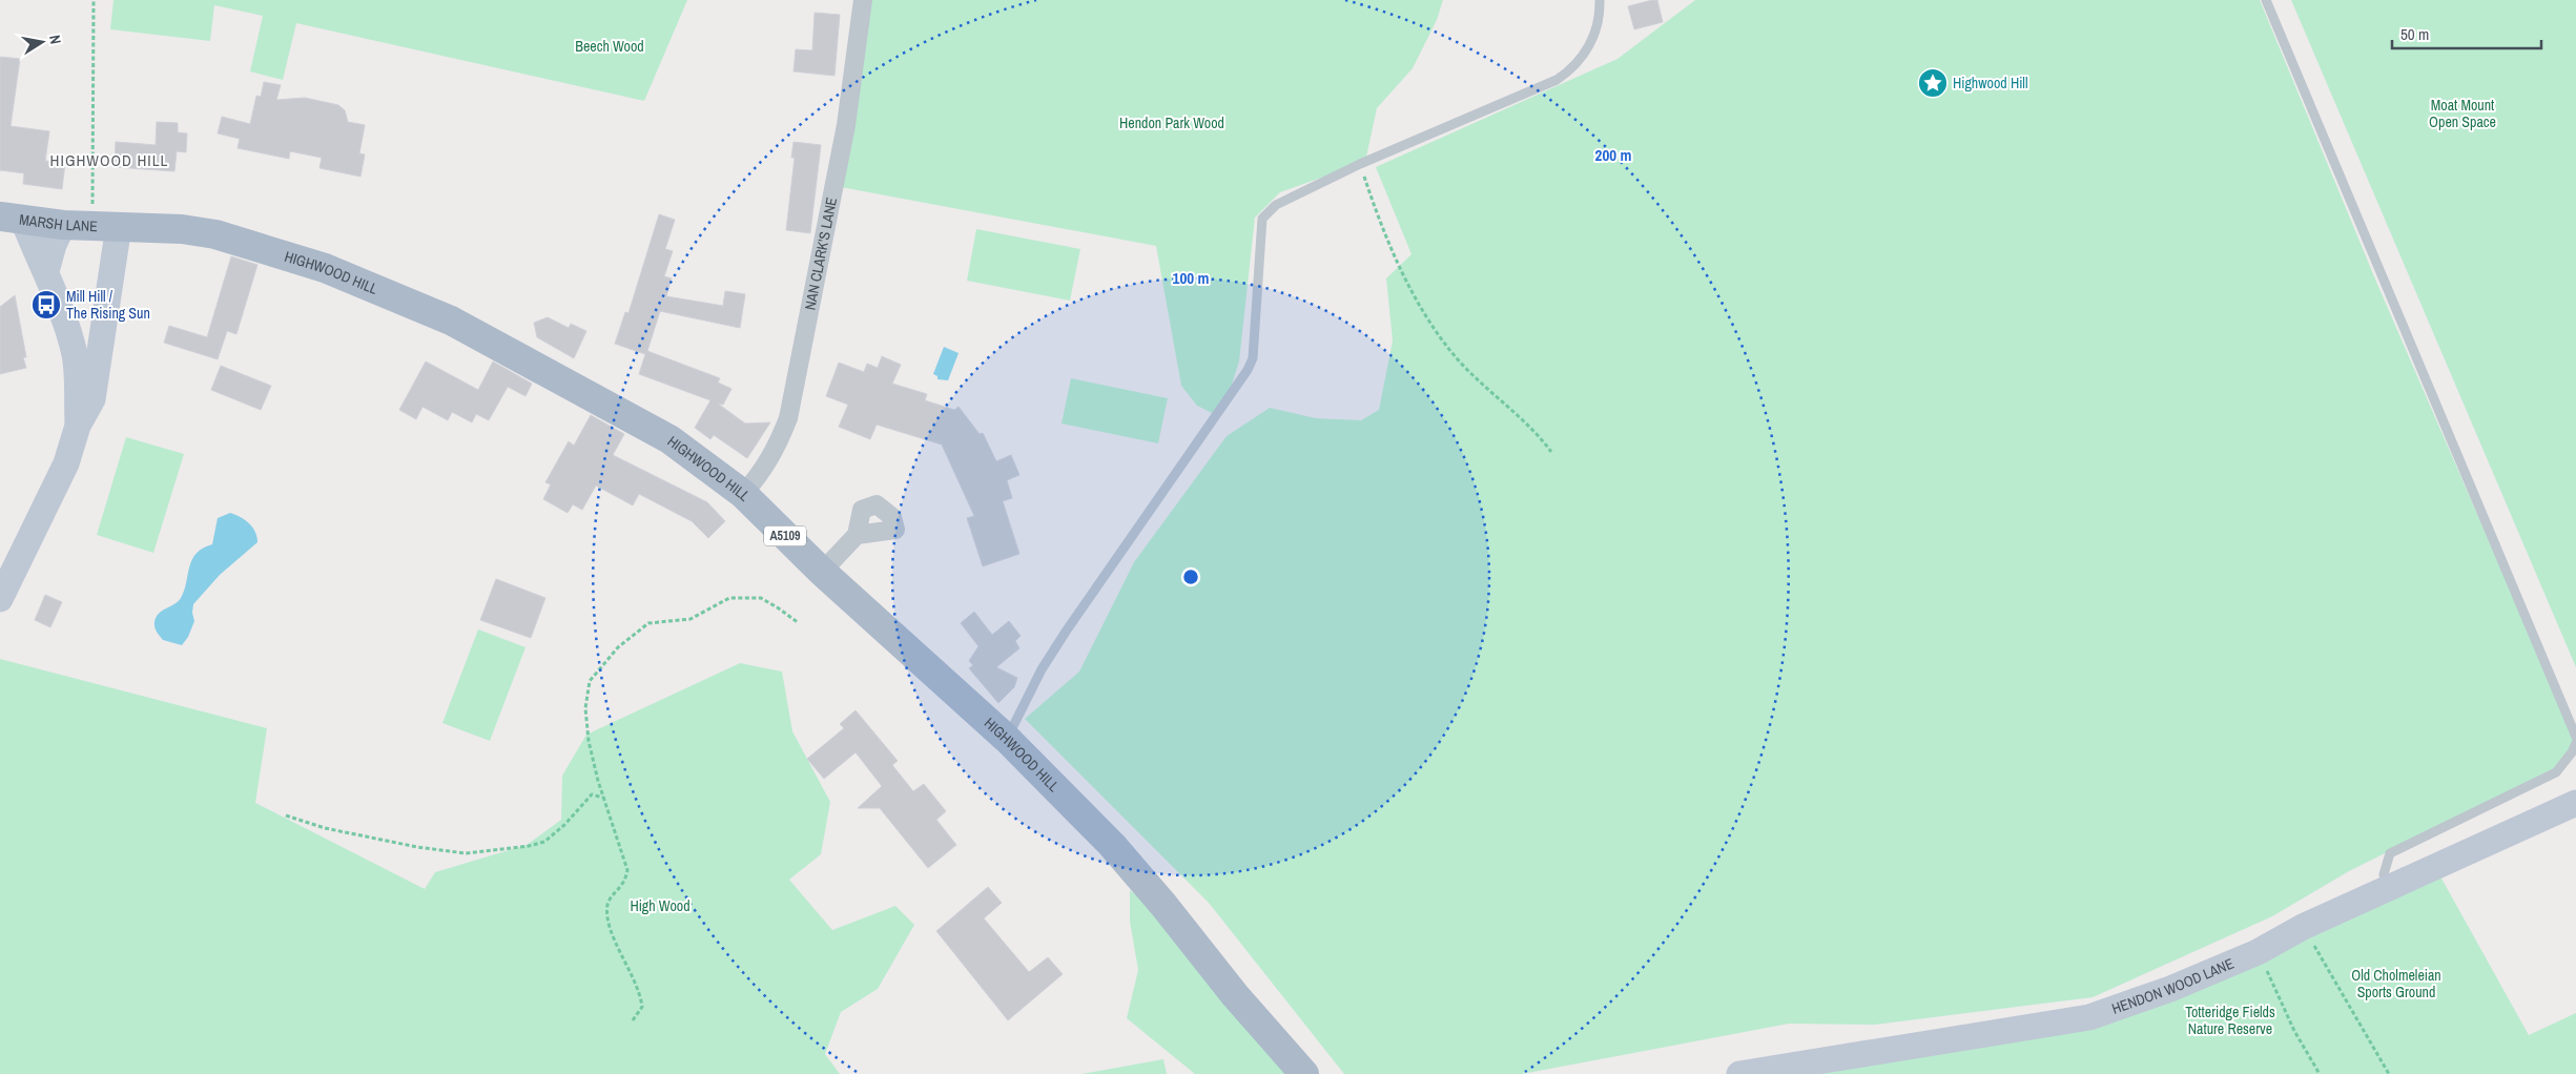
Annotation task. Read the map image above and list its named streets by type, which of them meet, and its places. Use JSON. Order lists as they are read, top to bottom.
{
  "streets": {
    "main road": [
      "MARSH LANE",
      "HIGHWOOD HILL",
      "A5109",
      "HENDON WOOD LANE"
    ],
    "street": ["NAN CLARK'S LANE"]
  },
  "crossings": [
    ["MARSH LANE", "HIGHWOOD HILL"],
    ["NAN CLARK'S LANE", "HIGHWOOD HILL"]
  ],
  "districts": ["HIGHWOOD HILL"],
  "parks": [
    "Beech Wood",
    "Moat Mount Open Space",
    "Hendon Park Wood",
    "High Wood",
    "Old Cholmeleian Sports Ground",
    "Totteridge Fields Nature Reserve"
  ],
  "places": {
    "place": ["Highwood Hill"],
    "bus stop": ["Mill Hill / The Rising Sun"]
  },
  "scale_bar": "50 m",
  "north": "right",
  "rings": ["200 m", "100 m"]
}
